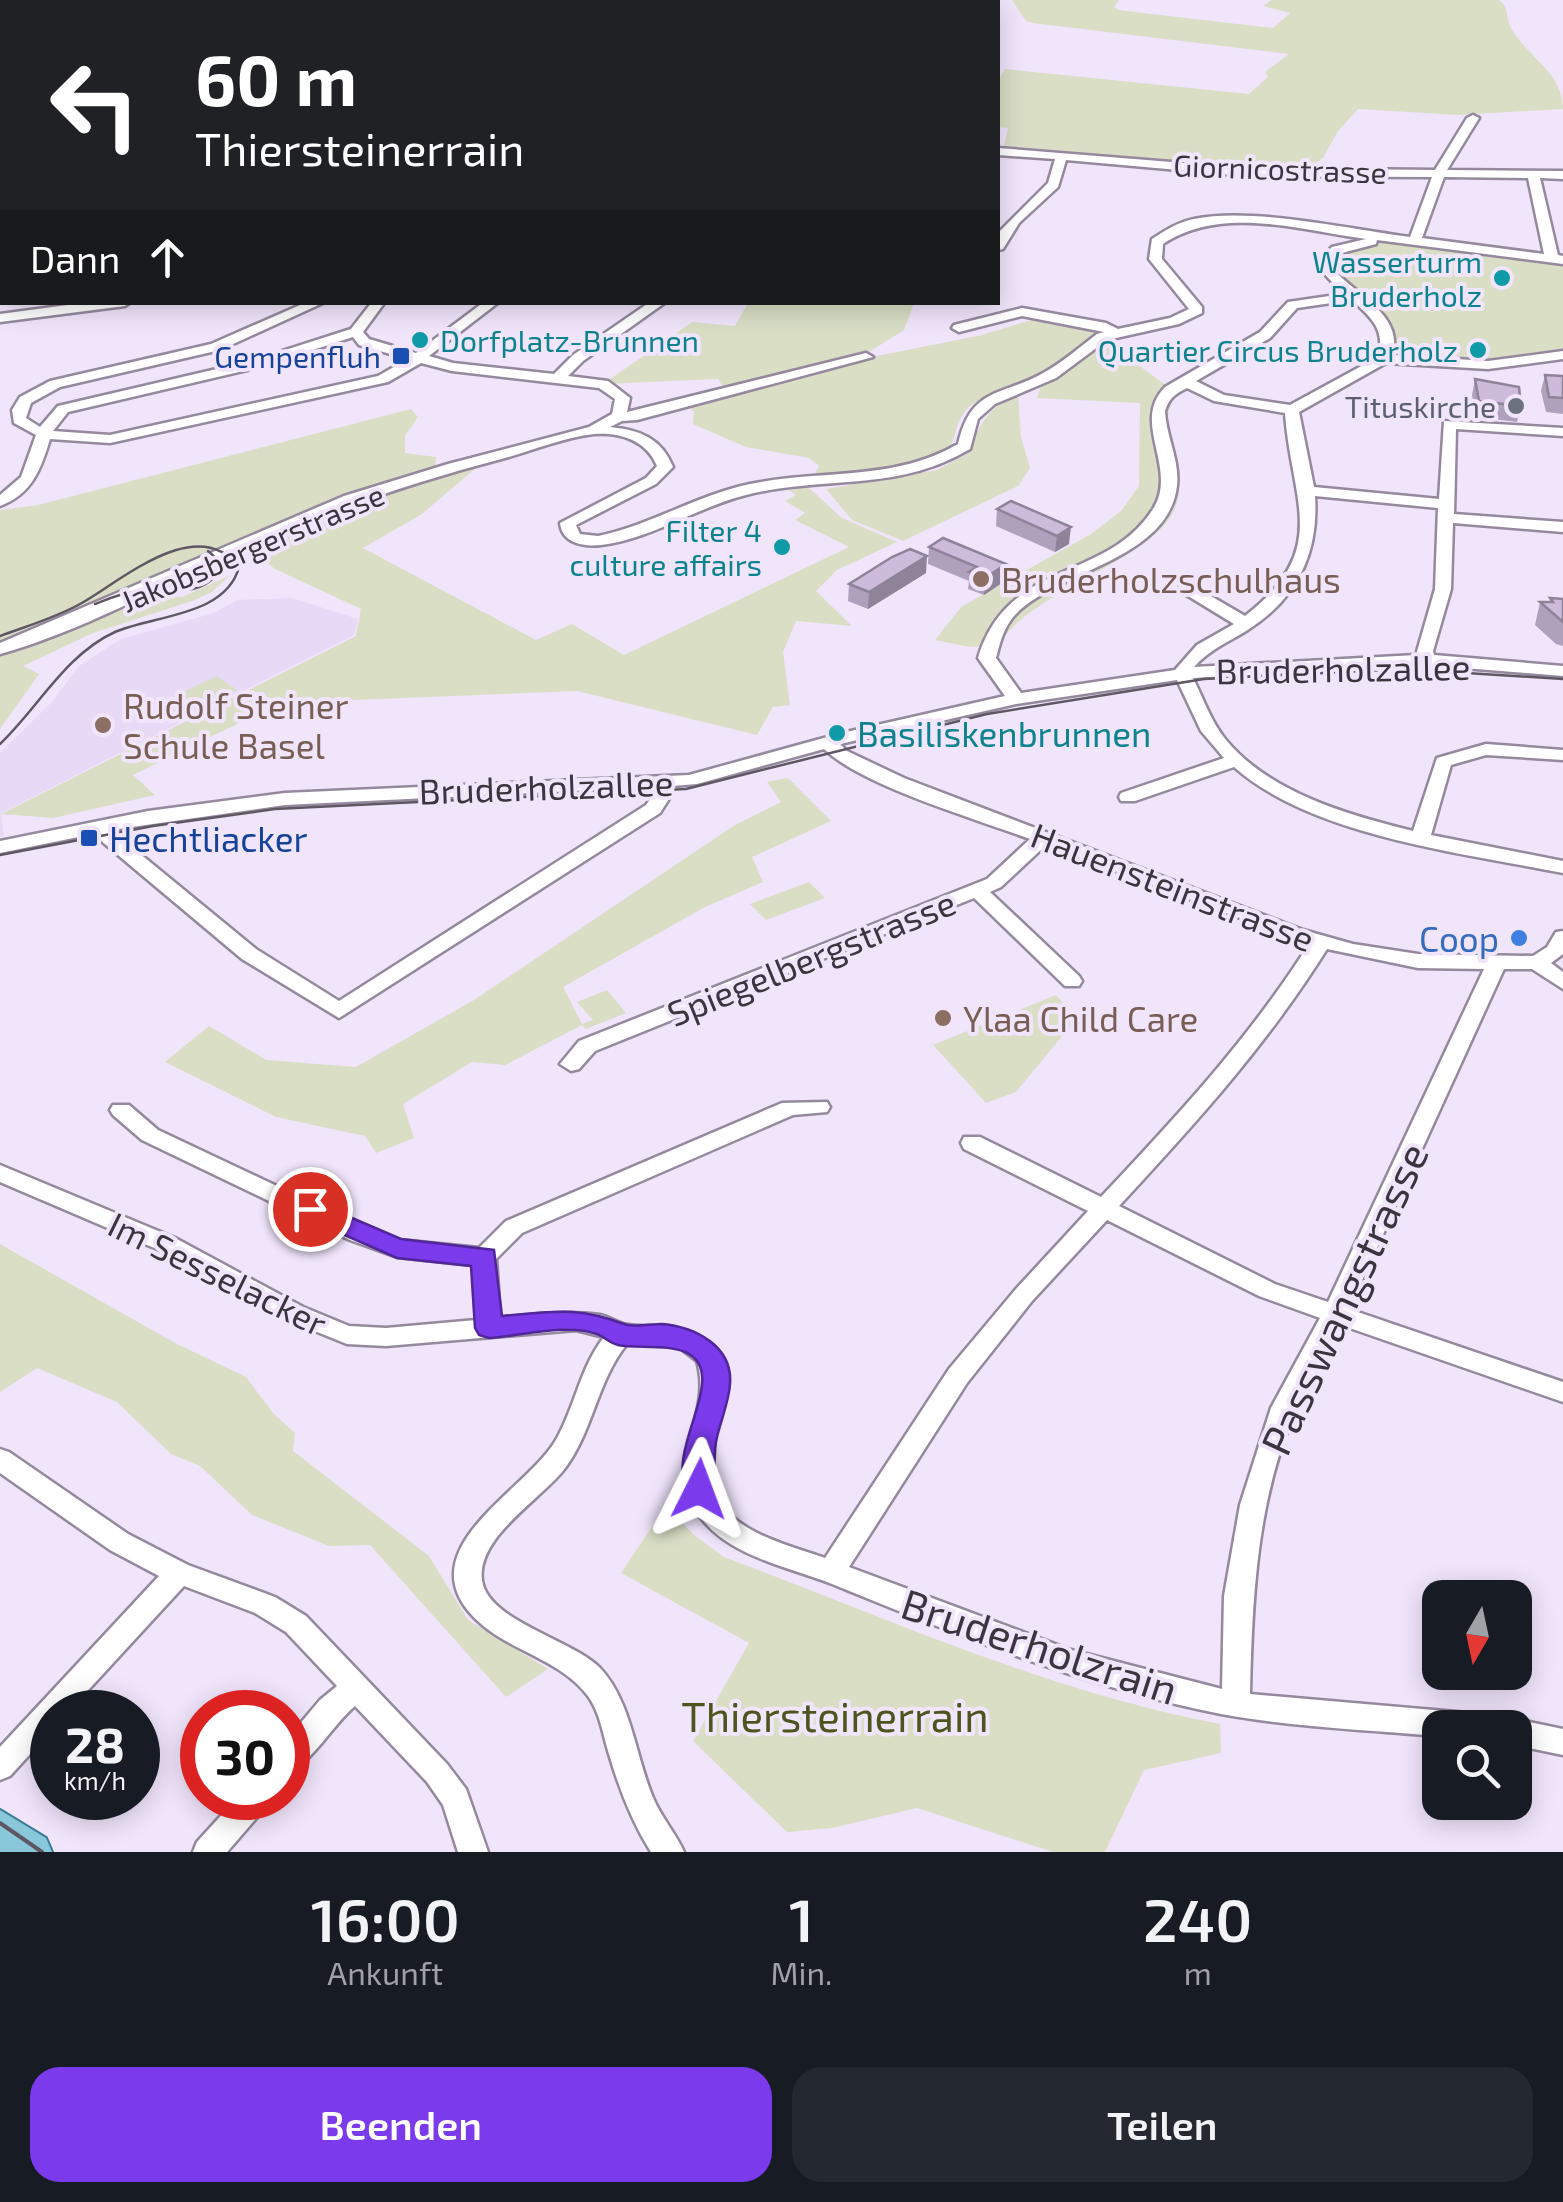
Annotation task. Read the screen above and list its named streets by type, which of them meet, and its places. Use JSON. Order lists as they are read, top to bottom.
{
  "streets": {
    "street": [
      "Giornicostrasse",
      "Jakobsbergerstrasse",
      "Bruderholzallee",
      "Hauensteinstrasse",
      "Spiegelbergstrasse",
      "Im Sesselacker",
      "Passwangstrasse",
      "Bruderholzrain"
    ]
  },
  "crossings": [
    ["Bruderholzallee", "Hauensteinstrasse"],
    ["Hauensteinstrasse", "Spiegelbergstrasse"],
    ["Hauensteinstrasse", "Passwangstrasse"],
    ["Passwangstrasse", "Bruderholzrain"]
  ],
  "parks": ["Thiersteinerrain"],
  "places": {
    "other": [
      "Wasserturm Bruderholz",
      "Dorfplatz-Brunnen",
      "Quartier Circus Bruderholz",
      "Tituskirche",
      "Filter 4 culture affairs",
      "Bruderholzschulhaus",
      "Rudolf Steiner Schule Basel",
      "Basiliskenbrunnen",
      "Coop",
      "Ylaa Child Care"
    ],
    "transit": ["Gempenfluh", "Hechtliacker"]
  },
  "north": "bottom",
  "page": {
    "turn": ["60 m", "Thiersteinerrain"],
    "then": "Dann",
    "speed": "28 km/h",
    "limit": "30",
    "eta": [
      "16:00",
      "Ankunft",
      "1",
      "Min.",
      "240",
      "m"
    ],
    "buttons": ["Beenden", "Teilen"]
  }
}
